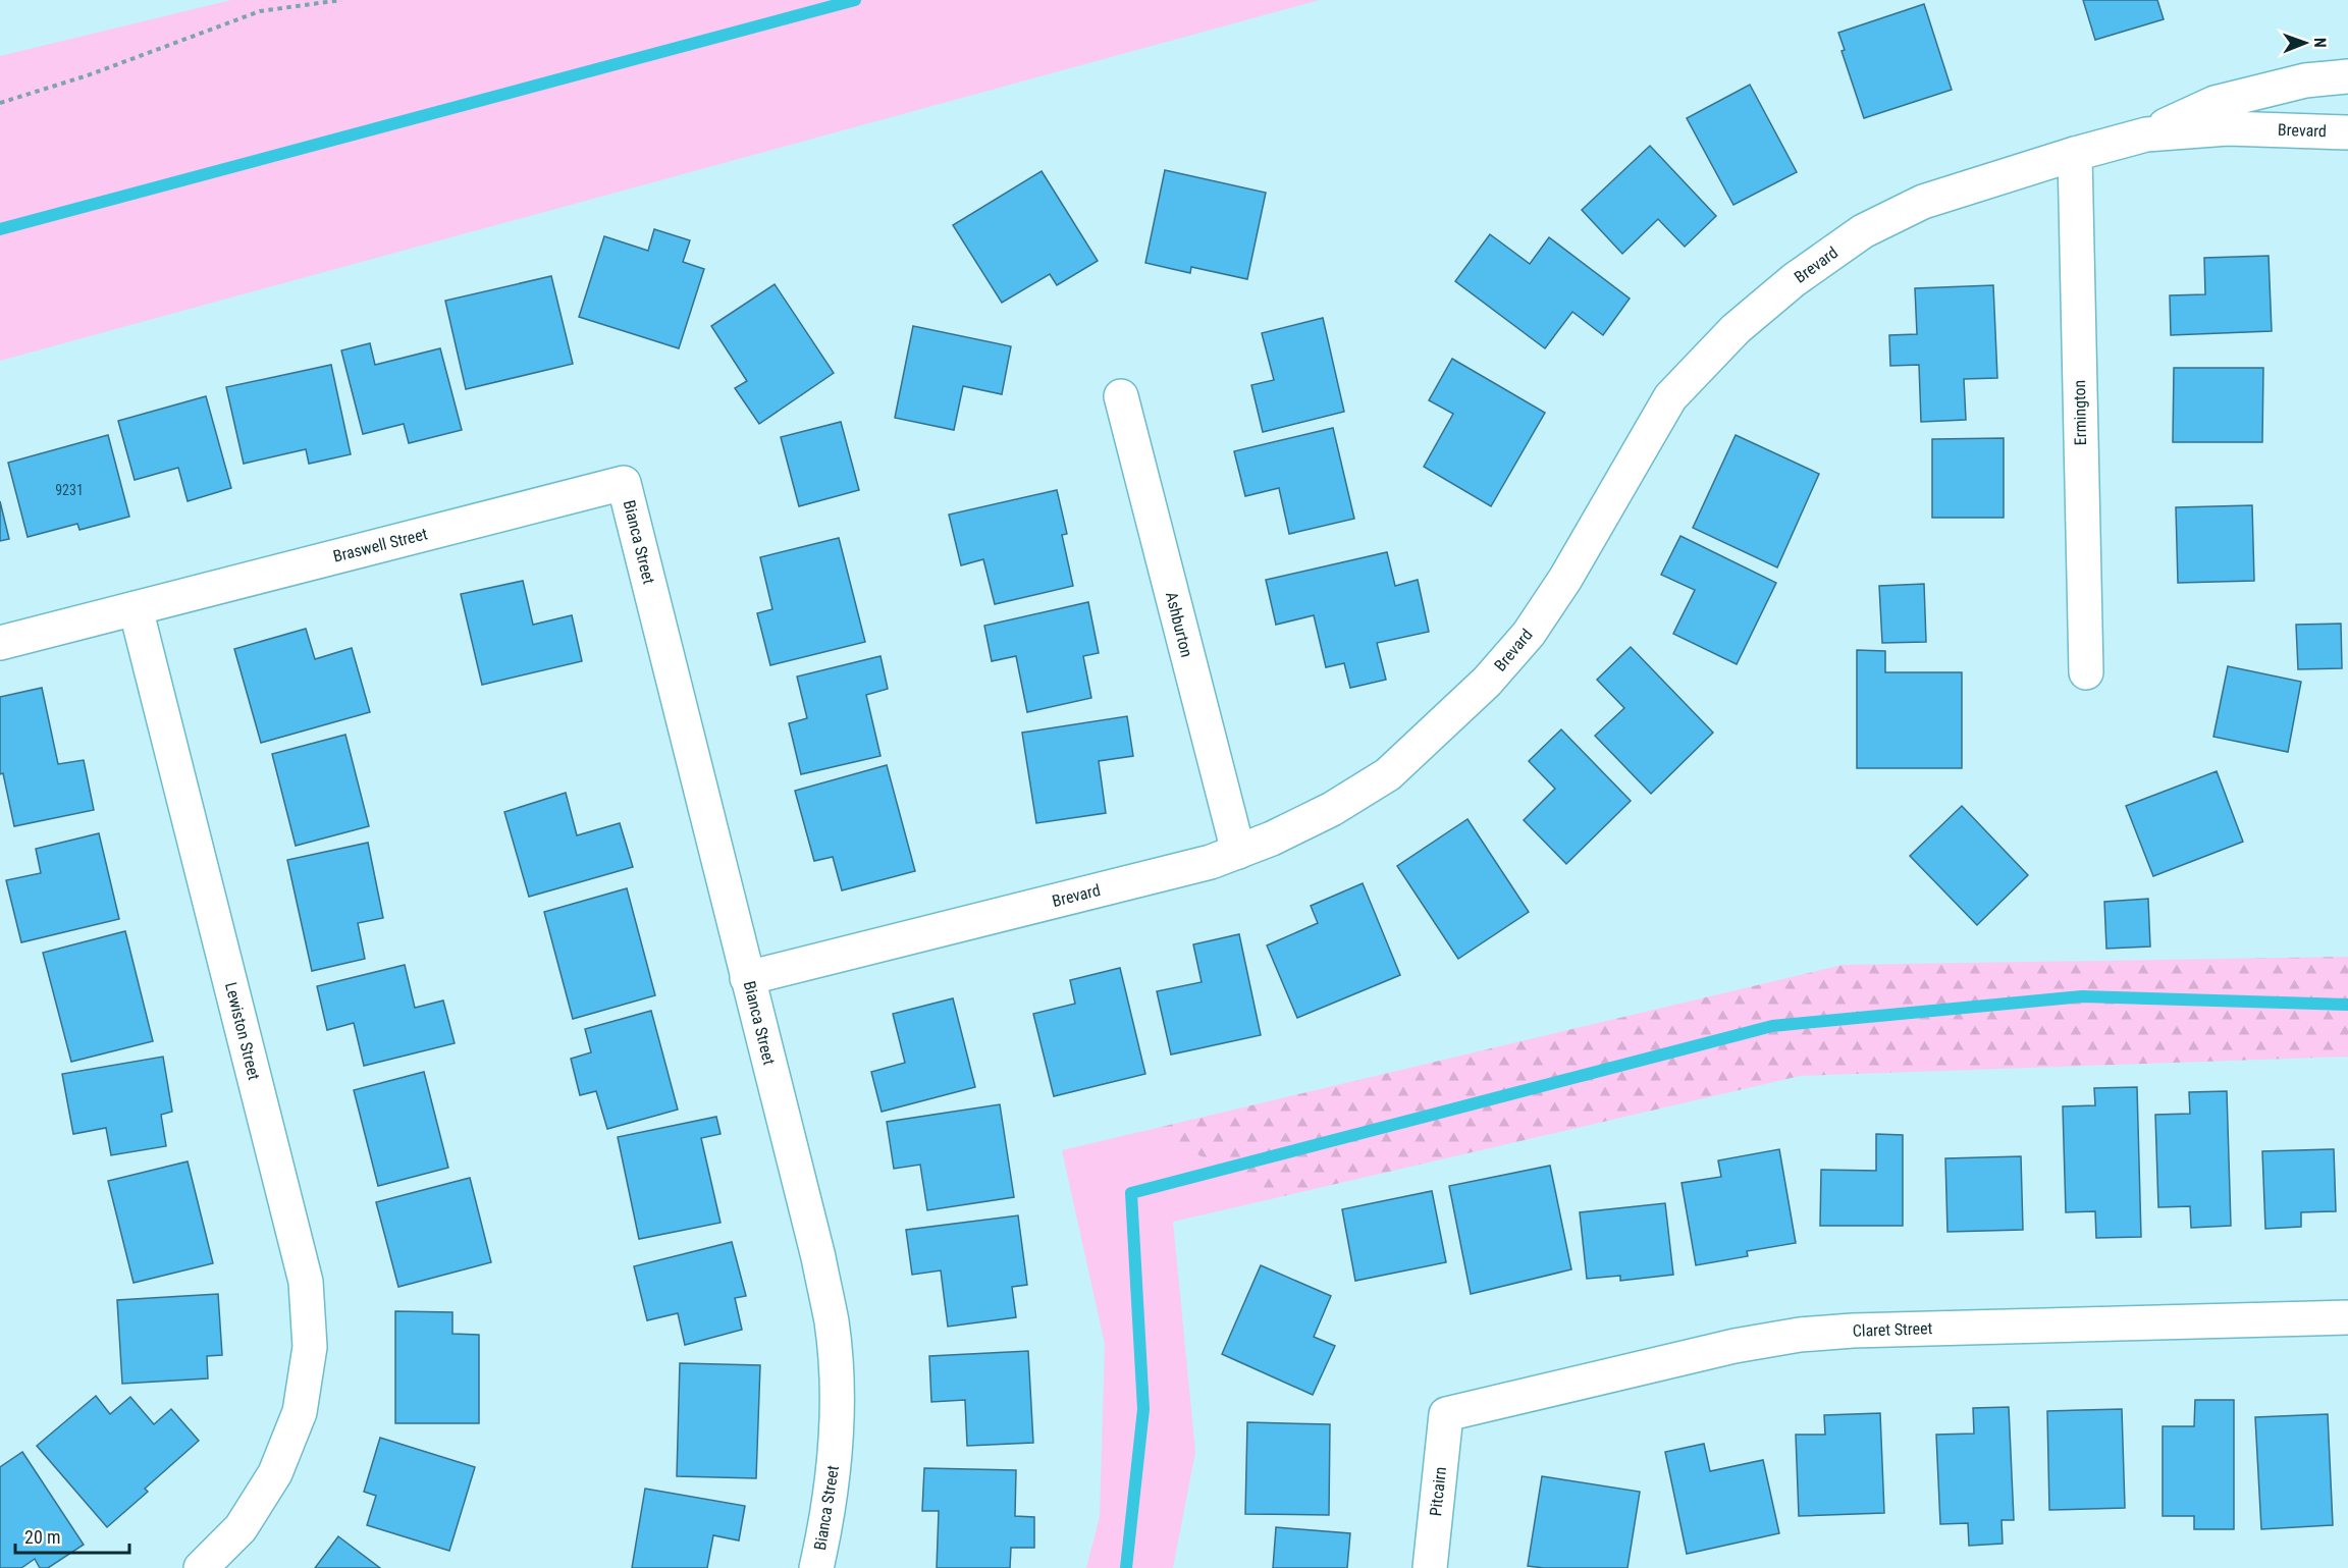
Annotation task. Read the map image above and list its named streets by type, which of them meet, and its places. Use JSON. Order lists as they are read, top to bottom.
{
  "streets": {
    "street": [
      "Brevard",
      "Ermington",
      "Bianca Street",
      "Braswell Street",
      "Ashburton",
      "Lewiston Street",
      "Claret Street",
      "Pitcairn"
    ]
  },
  "crossings": [
    ["Brevard", "Ermington"],
    ["Brevard", "Bianca Street"],
    ["Brevard", "Ashburton"],
    ["Bianca Street", "Braswell Street"],
    ["Braswell Street", "Lewiston Street"],
    ["Claret Street", "Pitcairn"]
  ],
  "house_numbers": ["9231"],
  "scale_bar": "20 m",
  "north": "right"
}
